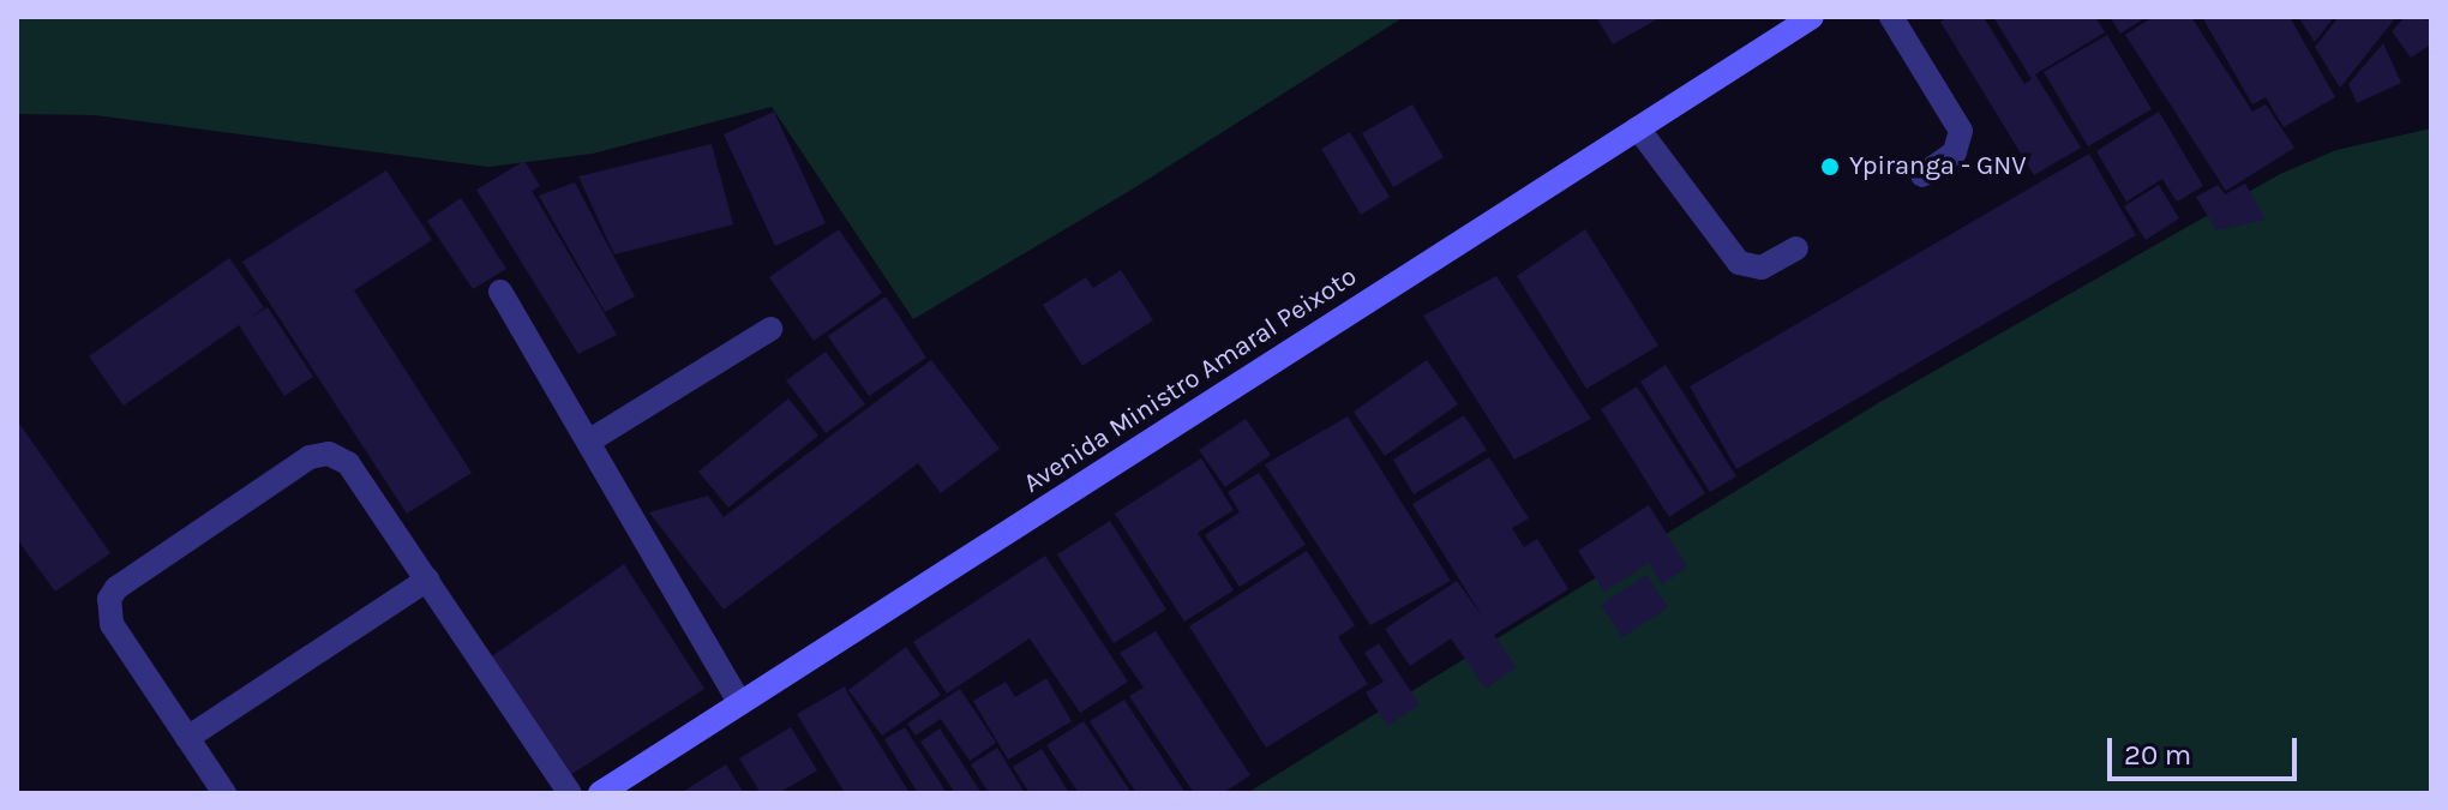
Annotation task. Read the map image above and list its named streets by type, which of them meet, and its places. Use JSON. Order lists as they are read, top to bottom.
{
  "streets": {
    "main road": ["Avenida Ministro Amaral Peixoto"]
  },
  "places": ["Ypiranga - GNV"],
  "scale_bar": "20 m"
}
